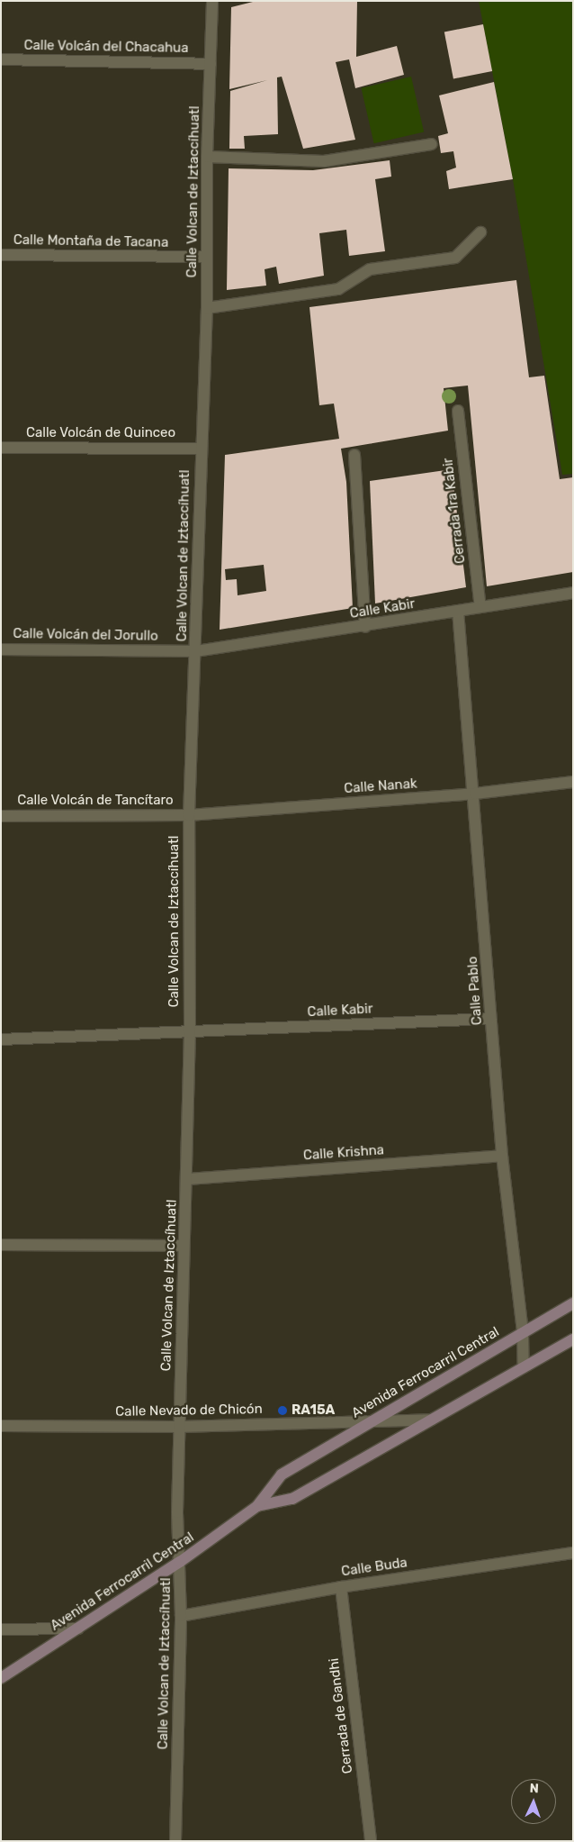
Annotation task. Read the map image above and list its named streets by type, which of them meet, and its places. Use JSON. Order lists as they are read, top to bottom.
{
  "streets": {
    "street": [
      "Calle Volcán del Chacahua",
      "Calle Volcan de Iztaccíhuatl",
      "Calle Montaña de Tacana",
      "Calle Volcán de Quinceo",
      "Cerrada 1ra Kabir",
      "Calle Kabir",
      "Calle Volcán del Jorullo",
      "Calle Nanak",
      "Calle Volcán de Tancítaro",
      "Calle Pablo",
      "Calle Krishna",
      "Avenida Ferrocarril Central",
      "Calle Nevado de Chicón",
      "Calle Buda",
      "Cerrada de Gandhi"
    ]
  },
  "crossings": [
    ["Calle Volcán del Chacahua", "Calle Volcan de Iztaccíhuatl"],
    ["Calle Volcan de Iztaccíhuatl", "Calle Montaña de Tacana"],
    ["Calle Volcan de Iztaccíhuatl", "Calle Volcán de Quinceo"],
    ["Calle Volcan de Iztaccíhuatl", "Calle Kabir"],
    ["Calle Volcan de Iztaccíhuatl", "Calle Volcán del Jorullo"],
    ["Calle Volcan de Iztaccíhuatl", "Calle Nanak"],
    ["Calle Volcan de Iztaccíhuatl", "Calle Volcán de Tancítaro"],
    ["Calle Volcan de Iztaccíhuatl", "Calle Krishna"],
    ["Calle Volcan de Iztaccíhuatl", "Avenida Ferrocarril Central"],
    ["Calle Volcan de Iztaccíhuatl", "Calle Nevado de Chicón"],
    ["Calle Volcan de Iztaccíhuatl", "Calle Buda"],
    ["Cerrada 1ra Kabir", "Calle Kabir"],
    ["Calle Kabir", "Calle Volcán del Jorullo"],
    ["Calle Kabir", "Calle Pablo"],
    ["Calle Nanak", "Calle Volcán de Tancítaro"],
    ["Calle Nanak", "Calle Pablo"],
    ["Calle Pablo", "Calle Krishna"],
    ["Calle Pablo", "Avenida Ferrocarril Central"],
    ["Avenida Ferrocarril Central", "Calle Nevado de Chicón"],
    ["Calle Buda", "Cerrada de Gandhi"]
  ],
  "places": ["RA15A"],
  "north": "top"
}
